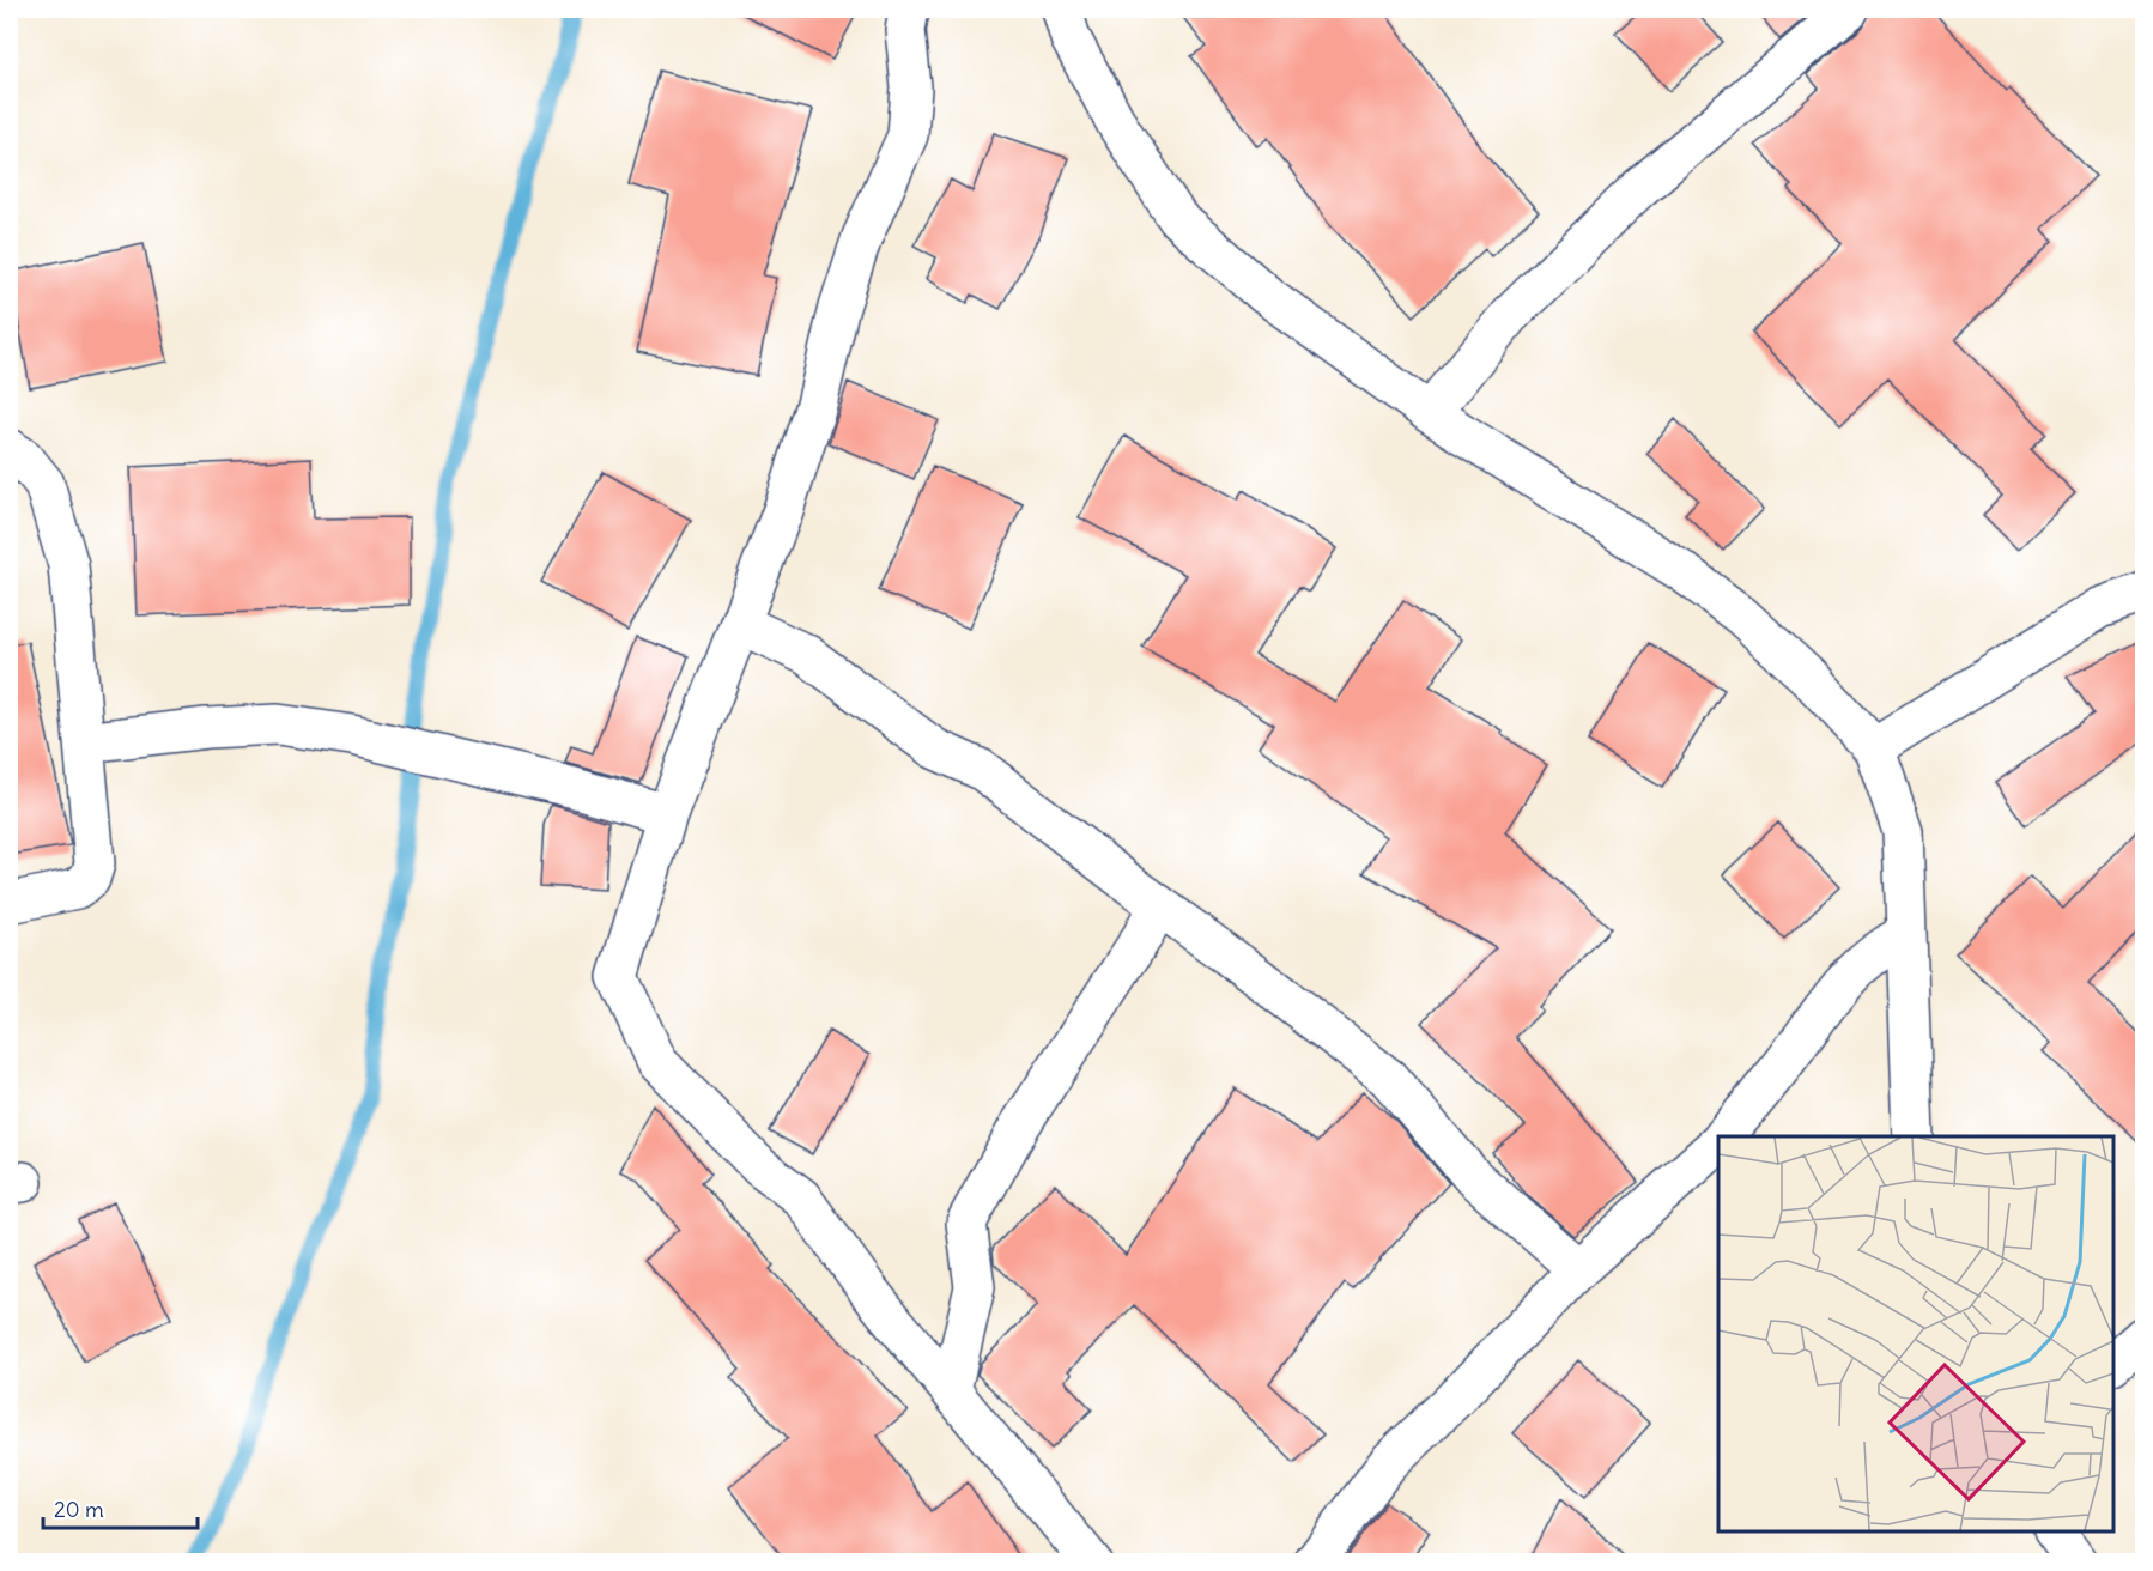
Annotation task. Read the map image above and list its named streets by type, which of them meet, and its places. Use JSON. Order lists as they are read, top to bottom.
{
  "scale_bar": "20 m"
}
